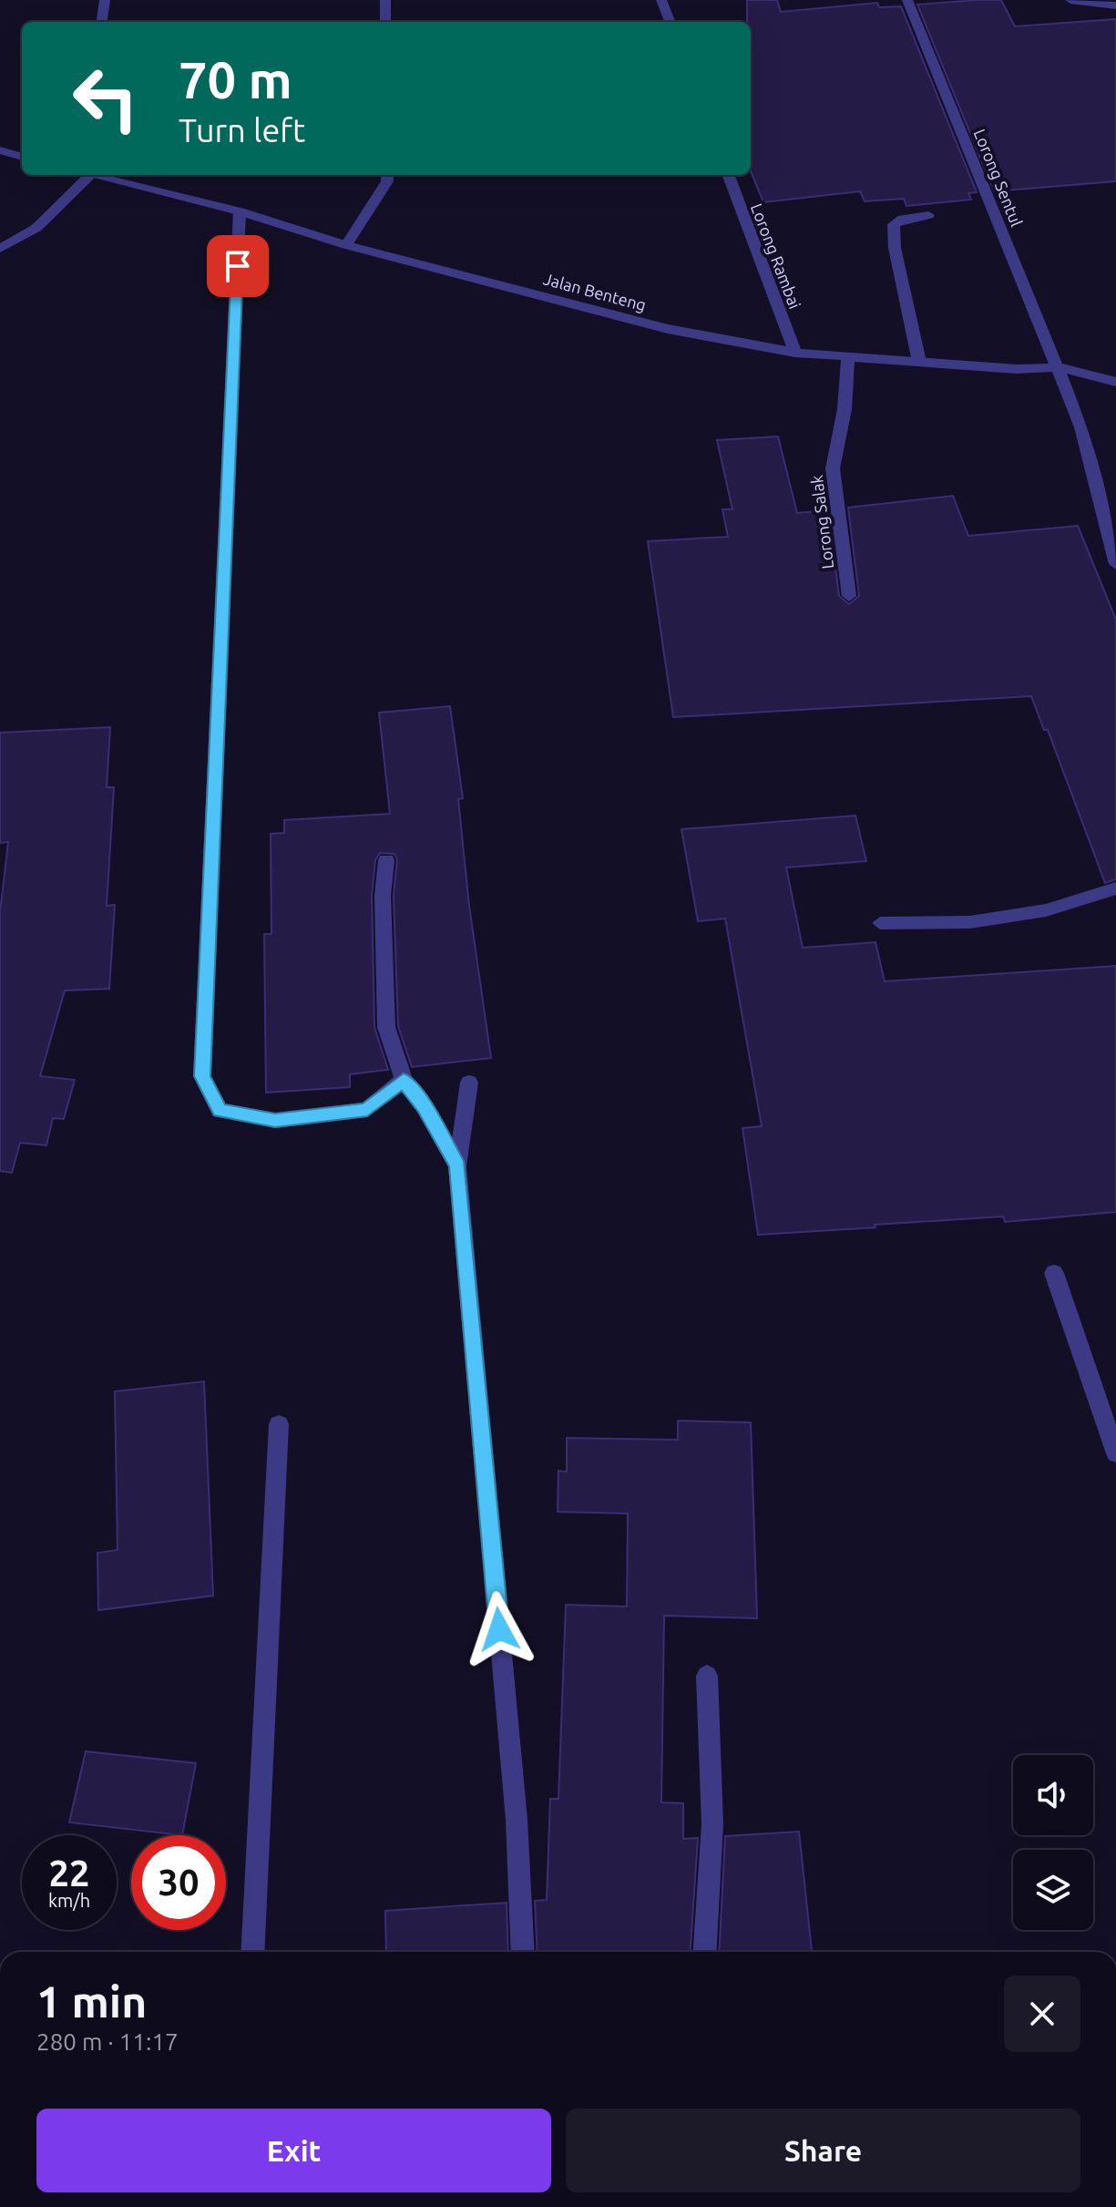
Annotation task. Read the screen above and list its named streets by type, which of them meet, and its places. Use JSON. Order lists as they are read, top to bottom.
{
  "streets": {
    "street": [
      "Lorong Sentul",
      "Lorong Rambai",
      "Jalan Benteng",
      "Lorong Salak"
    ]
  },
  "crossings": [
    ["Lorong Sentul", "Jalan Benteng"],
    ["Lorong Rambai", "Jalan Benteng"],
    ["Jalan Benteng", "Lorong Salak"]
  ],
  "page": {
    "turn": ["70 m", "Turn left"],
    "speed": "22 km/h",
    "limit": "30",
    "heading": ["1 min", "280 m · 11:17"],
    "buttons": ["Exit", "Share"]
  }
}
